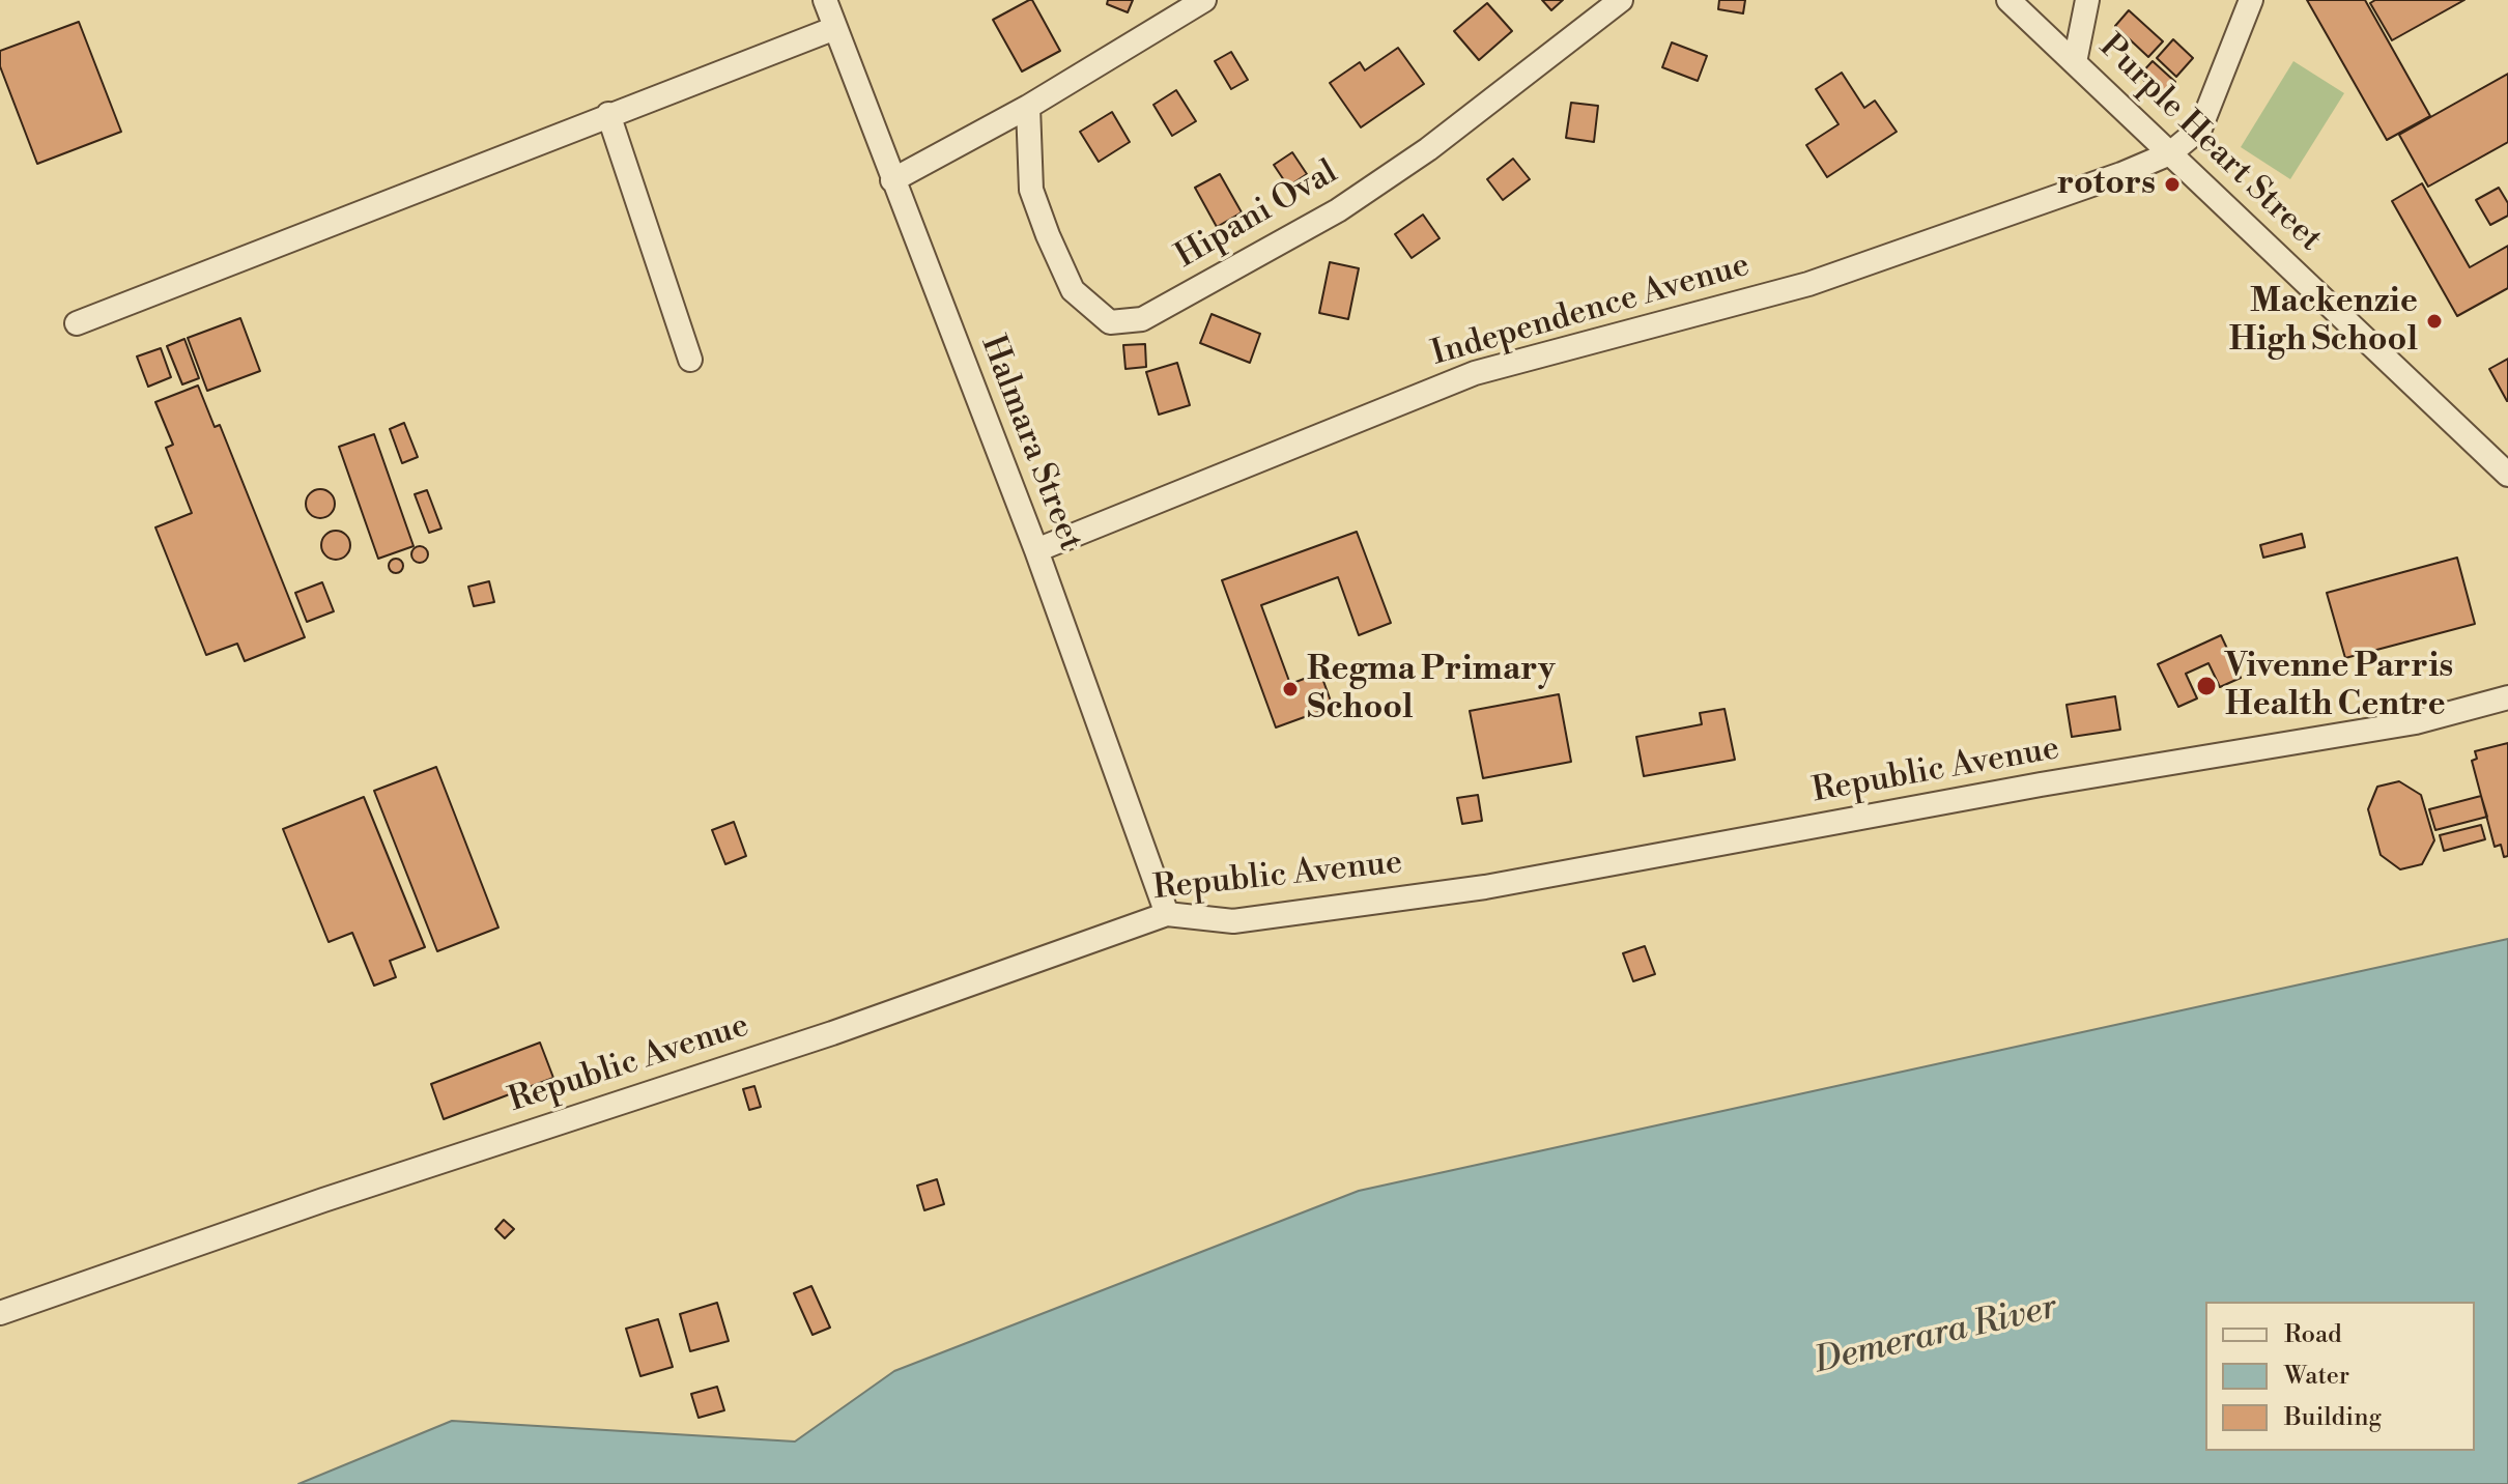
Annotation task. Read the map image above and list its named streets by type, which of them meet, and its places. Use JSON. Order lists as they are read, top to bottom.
{
  "streets": {
    "street": [
      "Purple Heart Street",
      "Hipani Oval",
      "Independence Avenue",
      "Halmara Street",
      "Republic Avenue"
    ]
  },
  "crossings": [
    ["Purple Heart Street", "Independence Avenue"],
    ["Independence Avenue", "Halmara Street"],
    ["Halmara Street", "Republic Avenue"]
  ],
  "water": ["Demerara River"],
  "places": [
    "rotors",
    "Mackenzie High School",
    "Vivenne Parris Health Centre",
    "Regma Primary School"
  ],
  "legend": ["Road", "Water", "Building"]
}
